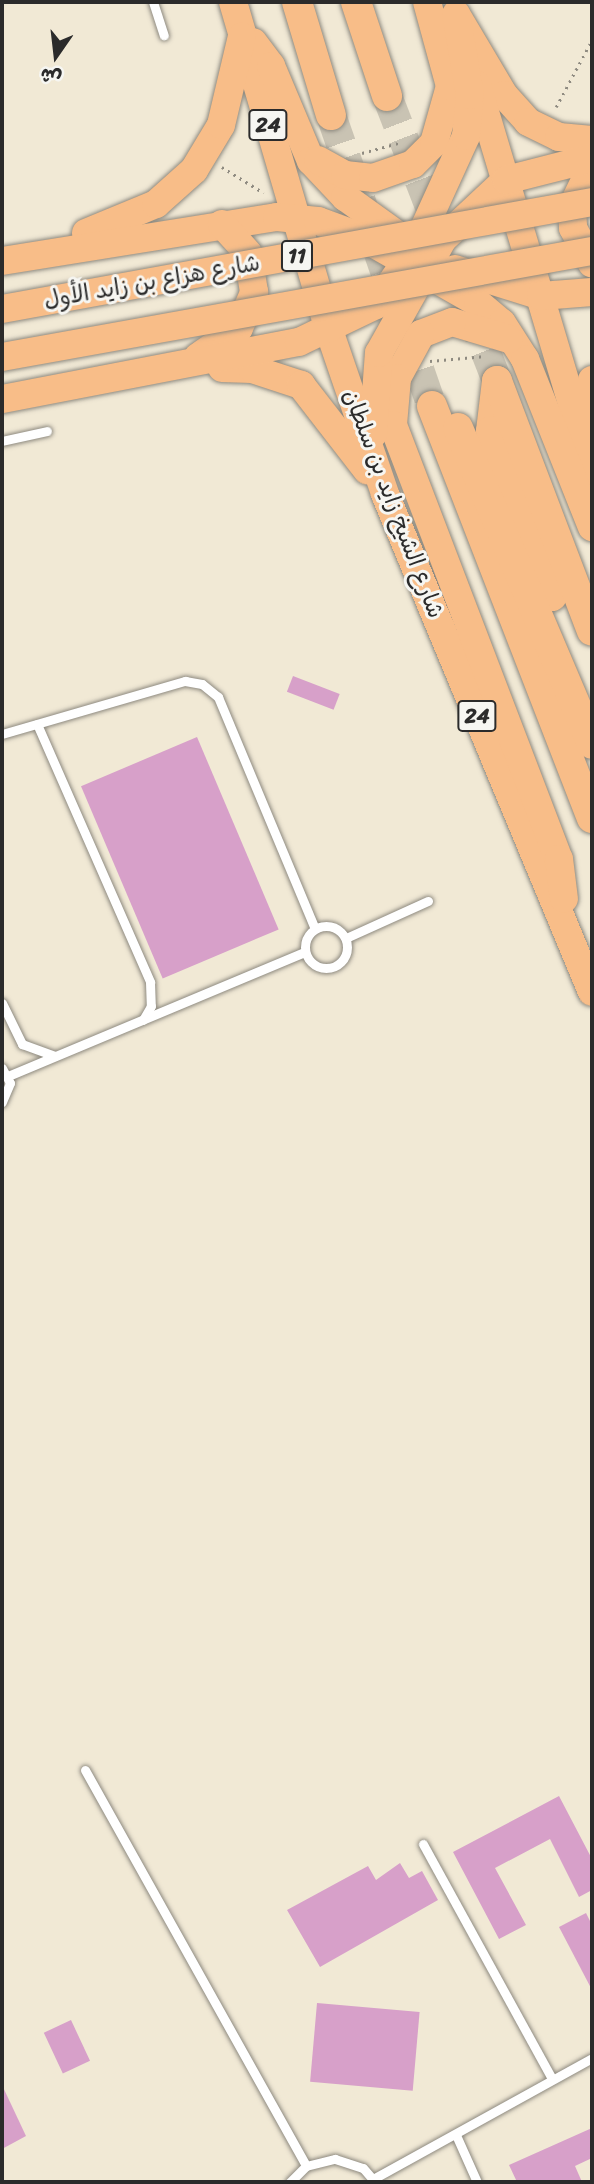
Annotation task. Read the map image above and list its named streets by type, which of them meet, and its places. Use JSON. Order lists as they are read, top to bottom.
{
  "streets": {
    "main road": [
      "24",
      "11",
      "شارع هزاع بن زايد الأول",
      "شارع الشيخ زايد بن سلطان"
    ]
  },
  "north": "bottom"
}
